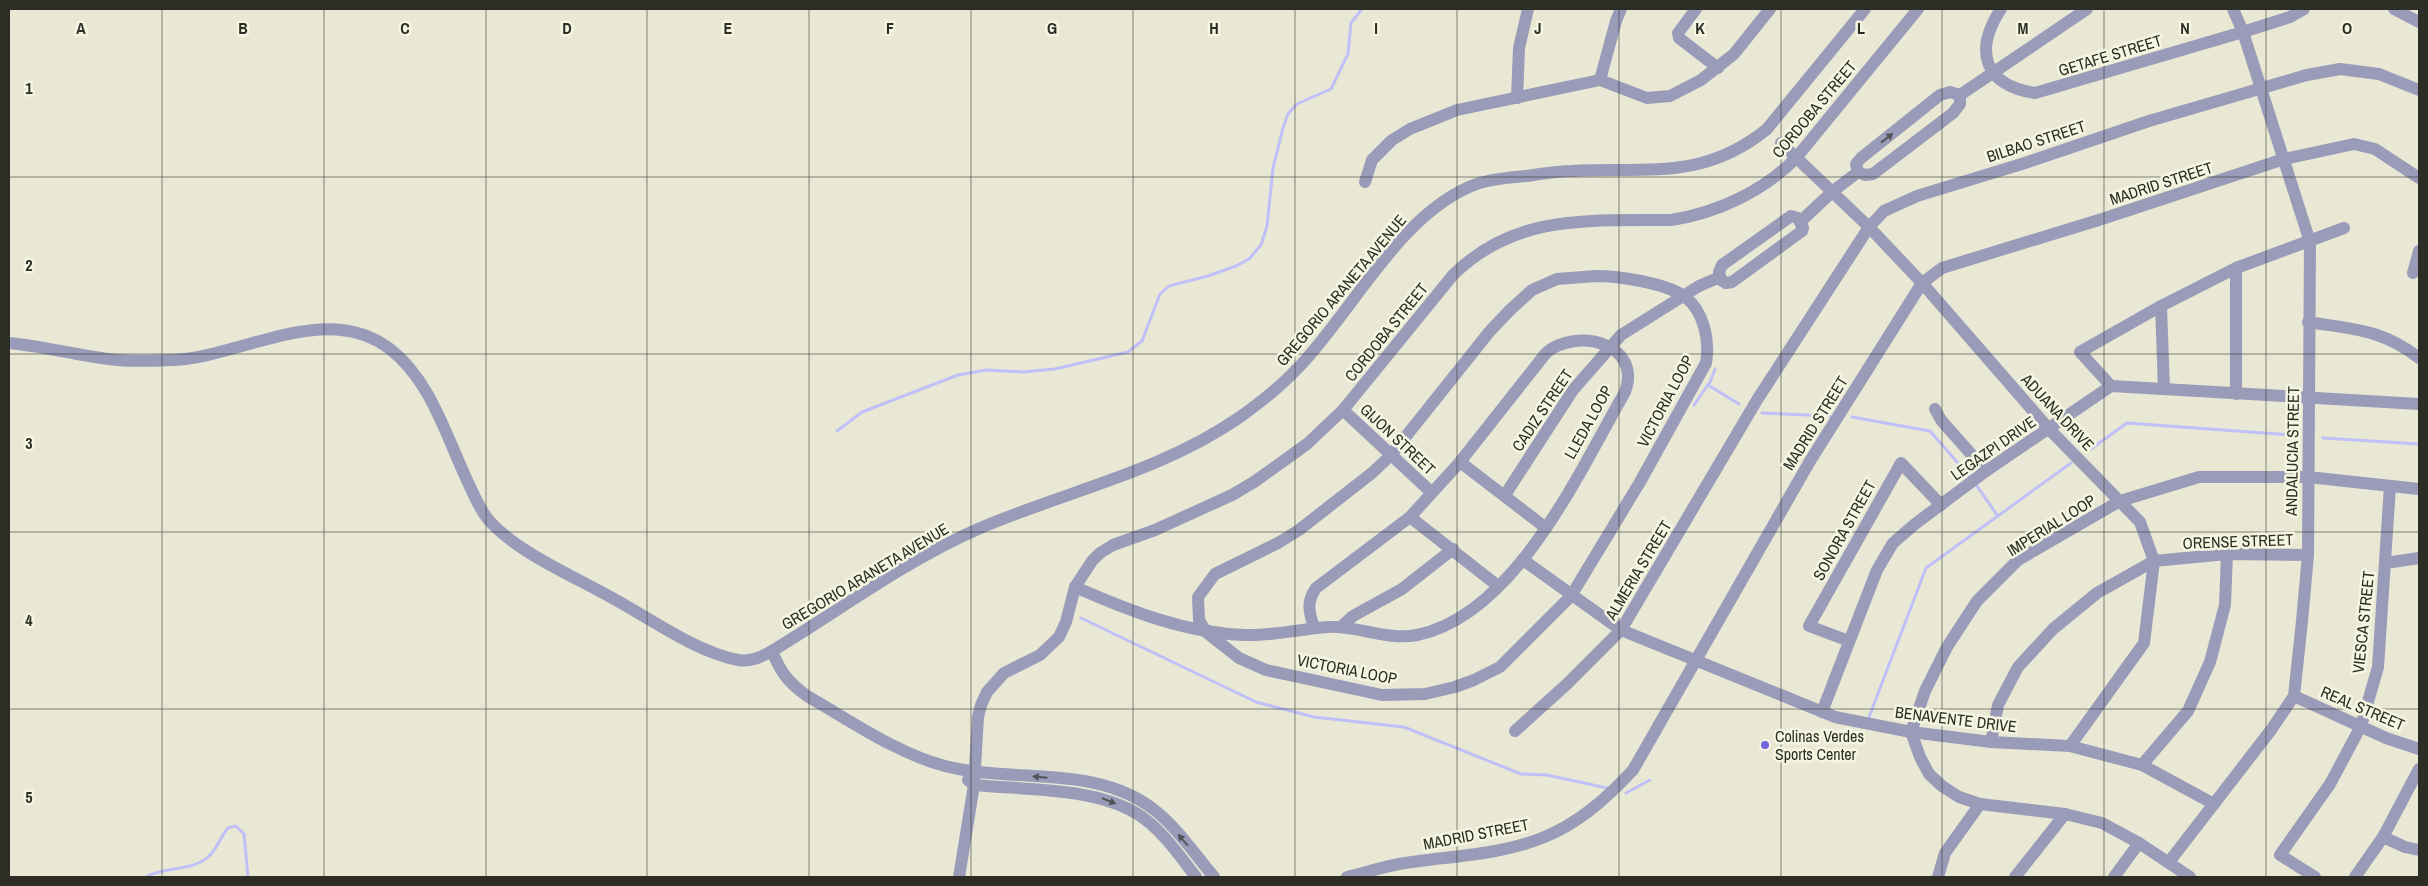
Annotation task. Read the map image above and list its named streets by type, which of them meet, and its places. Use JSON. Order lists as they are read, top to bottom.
{
  "streets": {
    "street": [
      "GETAFE STREET",
      "CORDOBA STREET",
      "BILBAO STREET",
      "MADRID STREET",
      "GREGORIO ARANETA AVENUE",
      "VICTORIA LOOP",
      "CADIZ STREET",
      "ADUANA DRIVE",
      "LLEDA LOOP",
      "GIJON STREET",
      "LEGAZPI DRIVE",
      "ANDALUCIA STREET",
      "IMPERIAL LOOP",
      "SONORA STREET",
      "ORENSE STREET",
      "ALMERIA STREET",
      "VIESCA STREET",
      "REAL STREET",
      "BENAVENTE DRIVE"
    ]
  },
  "crossings": [
    ["GETAFE STREET", "ANDALUCIA STREET"],
    ["CORDOBA STREET", "ADUANA DRIVE"],
    ["CORDOBA STREET", "LLEDA LOOP"],
    ["CORDOBA STREET", "GIJON STREET"],
    ["BILBAO STREET", "ADUANA DRIVE"],
    ["BILBAO STREET", "ANDALUCIA STREET"],
    ["BILBAO STREET", "ALMERIA STREET"],
    ["MADRID STREET", "ADUANA DRIVE"],
    ["MADRID STREET", "ANDALUCIA STREET"],
    ["MADRID STREET", "BENAVENTE DRIVE"],
    ["VICTORIA LOOP", "CADIZ STREET"],
    ["VICTORIA LOOP", "LLEDA LOOP"],
    ["CADIZ STREET", "LLEDA LOOP"],
    ["ADUANA DRIVE", "LEGAZPI DRIVE"],
    ["ADUANA DRIVE", "IMPERIAL LOOP"],
    ["ADUANA DRIVE", "ORENSE STREET"],
    ["ADUANA DRIVE", "BENAVENTE DRIVE"],
    ["LEGAZPI DRIVE", "SONORA STREET"],
    ["LEGAZPI DRIVE", "BENAVENTE DRIVE"],
    ["ANDALUCIA STREET", "IMPERIAL LOOP"],
    ["ANDALUCIA STREET", "ORENSE STREET"],
    ["ANDALUCIA STREET", "REAL STREET"],
    ["ANDALUCIA STREET", "BENAVENTE DRIVE"],
    ["IMPERIAL LOOP", "VIESCA STREET"],
    ["IMPERIAL LOOP", "BENAVENTE DRIVE"],
    ["ORENSE STREET", "BENAVENTE DRIVE"],
    ["VIESCA STREET", "REAL STREET"]
  ],
  "places": ["Colinas Verdes Sports Center"],
  "grid": {
    "columns": [
      "A",
      "B",
      "C",
      "D",
      "E",
      "F",
      "G",
      "H",
      "I",
      "J",
      "K",
      "L",
      "M",
      "N",
      "O"
    ],
    "rows": [
      "1",
      "2",
      "3",
      "4",
      "5"
    ]
  }
}
